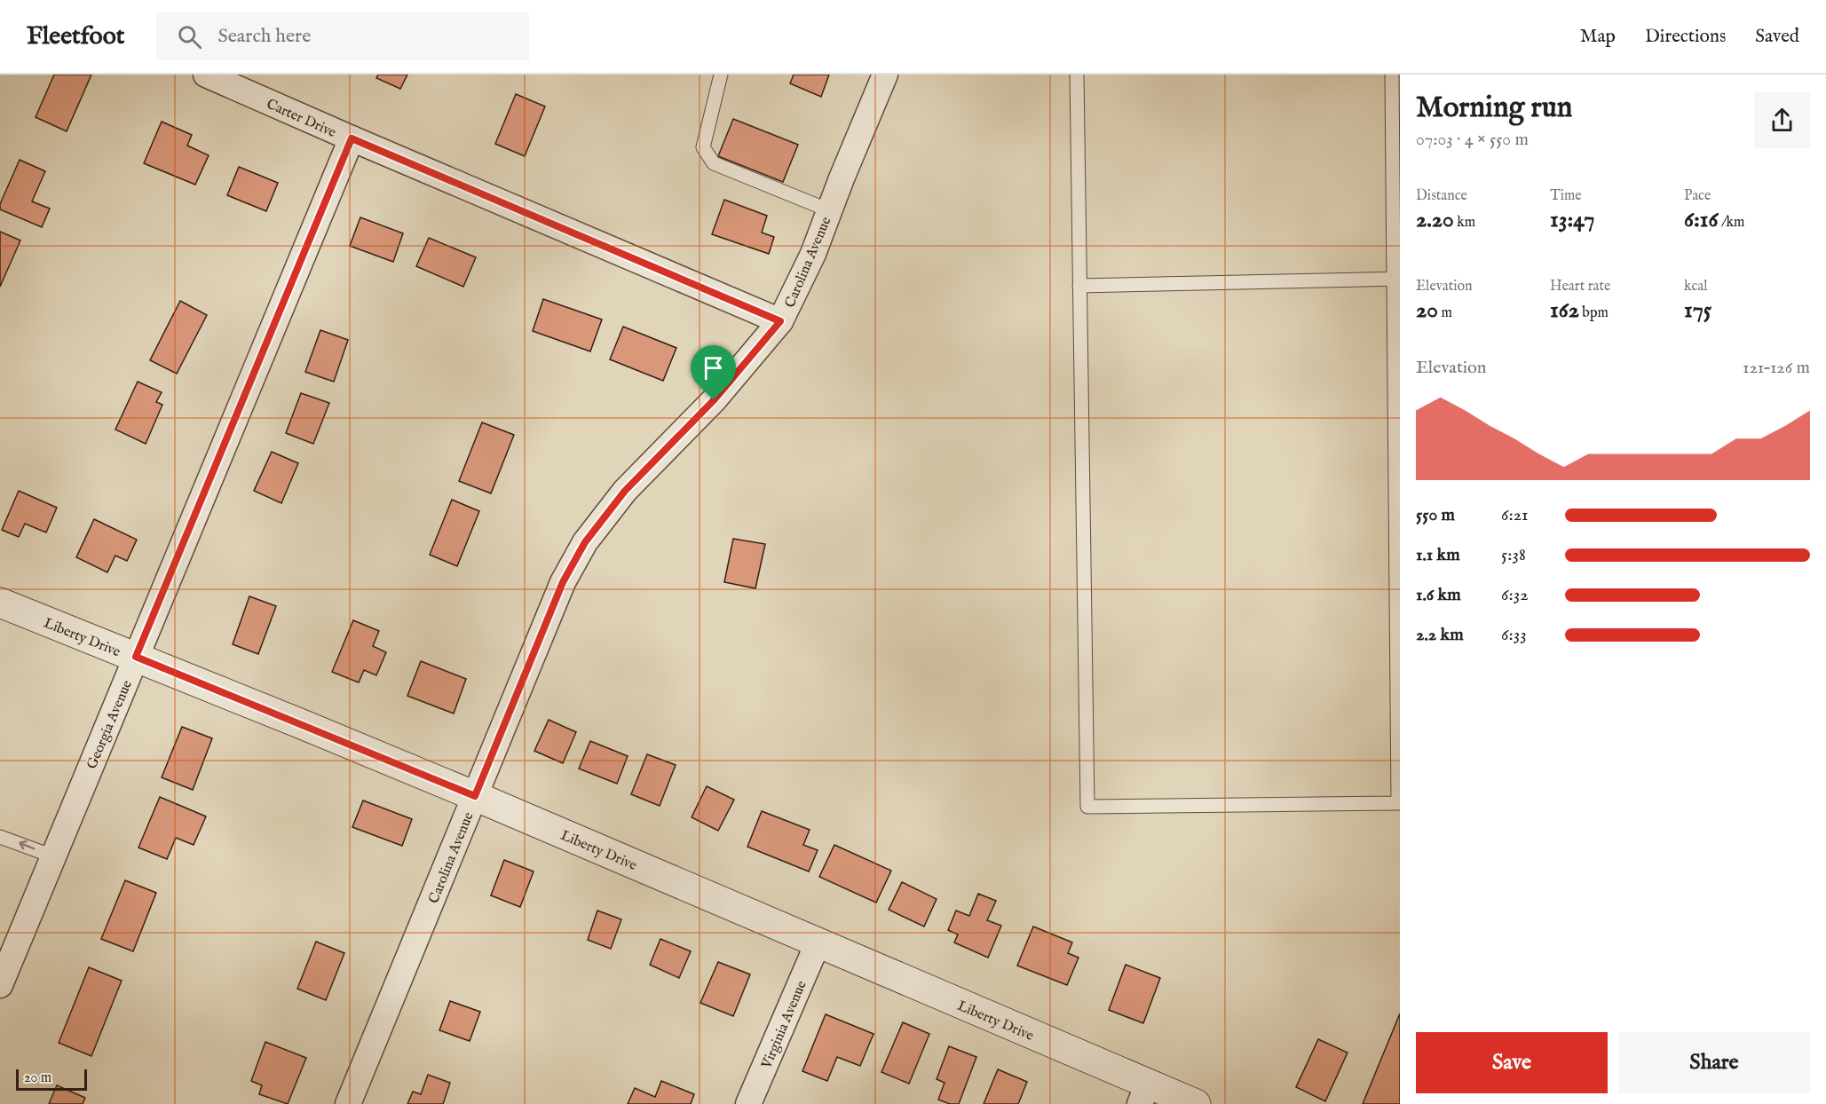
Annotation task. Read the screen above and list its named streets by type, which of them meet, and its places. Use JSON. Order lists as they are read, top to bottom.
{
  "streets": {
    "street": [
      "Carter Drive",
      "Carolina Avenue",
      "Liberty Drive",
      "Georgia Avenue",
      "Virginia Avenue"
    ]
  },
  "crossings": [
    ["Carter Drive", "Carolina Avenue"],
    ["Carter Drive", "Georgia Avenue"],
    ["Carolina Avenue", "Liberty Drive"],
    ["Liberty Drive", "Georgia Avenue"],
    ["Liberty Drive", "Virginia Avenue"]
  ],
  "scale_bar": "20 m",
  "page": {
    "header": "Fleetfoot",
    "search": "Search here",
    "nav": ["Map", "Directions", "Saved"],
    "heading": ["Morning run", "07:03 · 4 × 550 m"],
    "stats": [
      ["Distance", "2.20 km"],
      ["Time", "13:47"],
      ["Pace", "6:16 /km"],
      ["Elevation", "20 m"],
      ["Heart rate", "162 bpm"],
      ["kcal", "175"]
    ],
    "chart": ["Elevation", "121–126 m"],
    "list": [
      {
        "name": "550 m",
        "note": "6:21"
      },
      {
        "name": "1.1 km",
        "note": "5:38"
      },
      {
        "name": "1.6 km",
        "note": "6:32"
      },
      {
        "name": "2.2 km",
        "note": "6:33"
      }
    ],
    "buttons": ["Save", "Share"],
    "scale": "20 m"
  }
}
